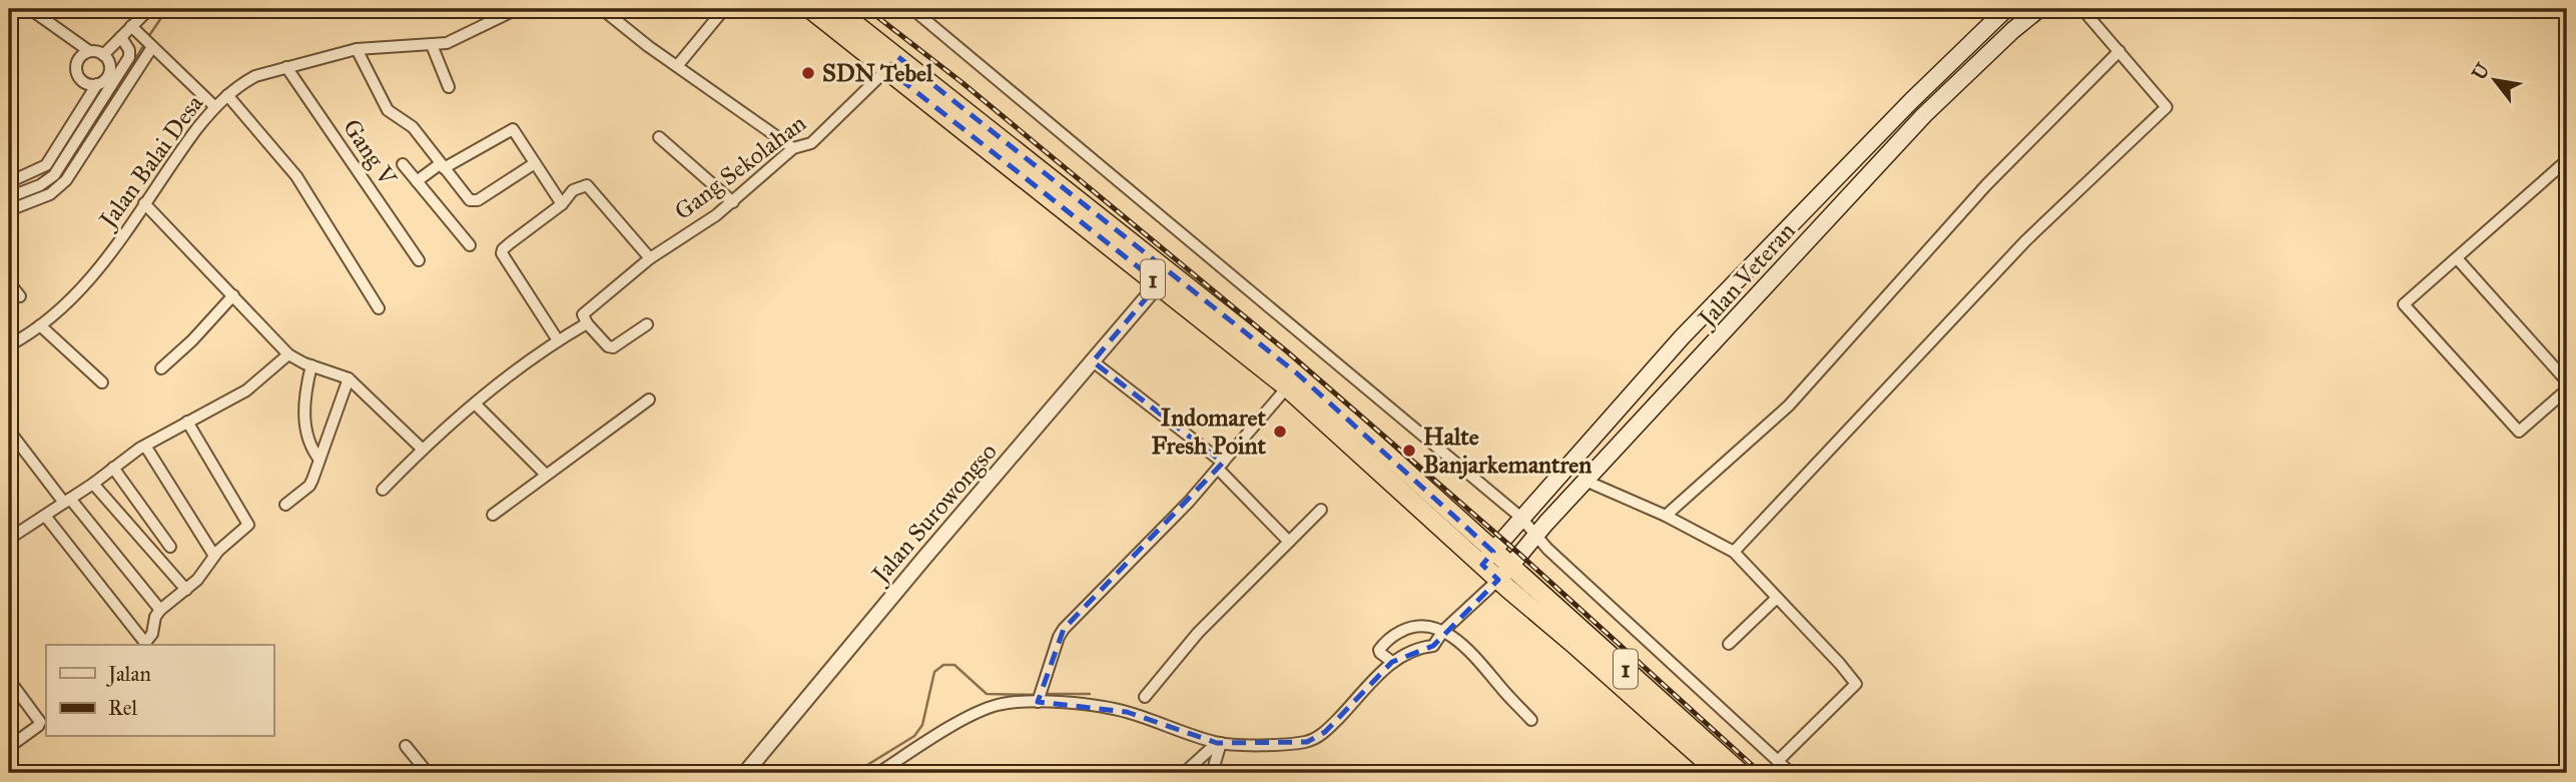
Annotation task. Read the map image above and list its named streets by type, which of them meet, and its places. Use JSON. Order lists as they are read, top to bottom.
{
  "streets": {
    "highway": ["1"],
    "main road": ["Jalan Veteran"],
    "street": [
      "Gang V",
      "Jalan Balai Desa",
      "Gang Sekolahan",
      "Jalan Surowongso"
    ]
  },
  "crossings": [
    ["Gang V", "Jalan Balai Desa"],
    ["Gang Sekolahan", "1"],
    ["Jalan Veteran", "1"],
    ["1", "Jalan Surowongso"]
  ],
  "places": ["SDN Tebel", "Indomaret Fresh Point", "Halte Banjarkemantren"],
  "legend": ["Jalan", "Rel"],
  "north": "top left"
}
